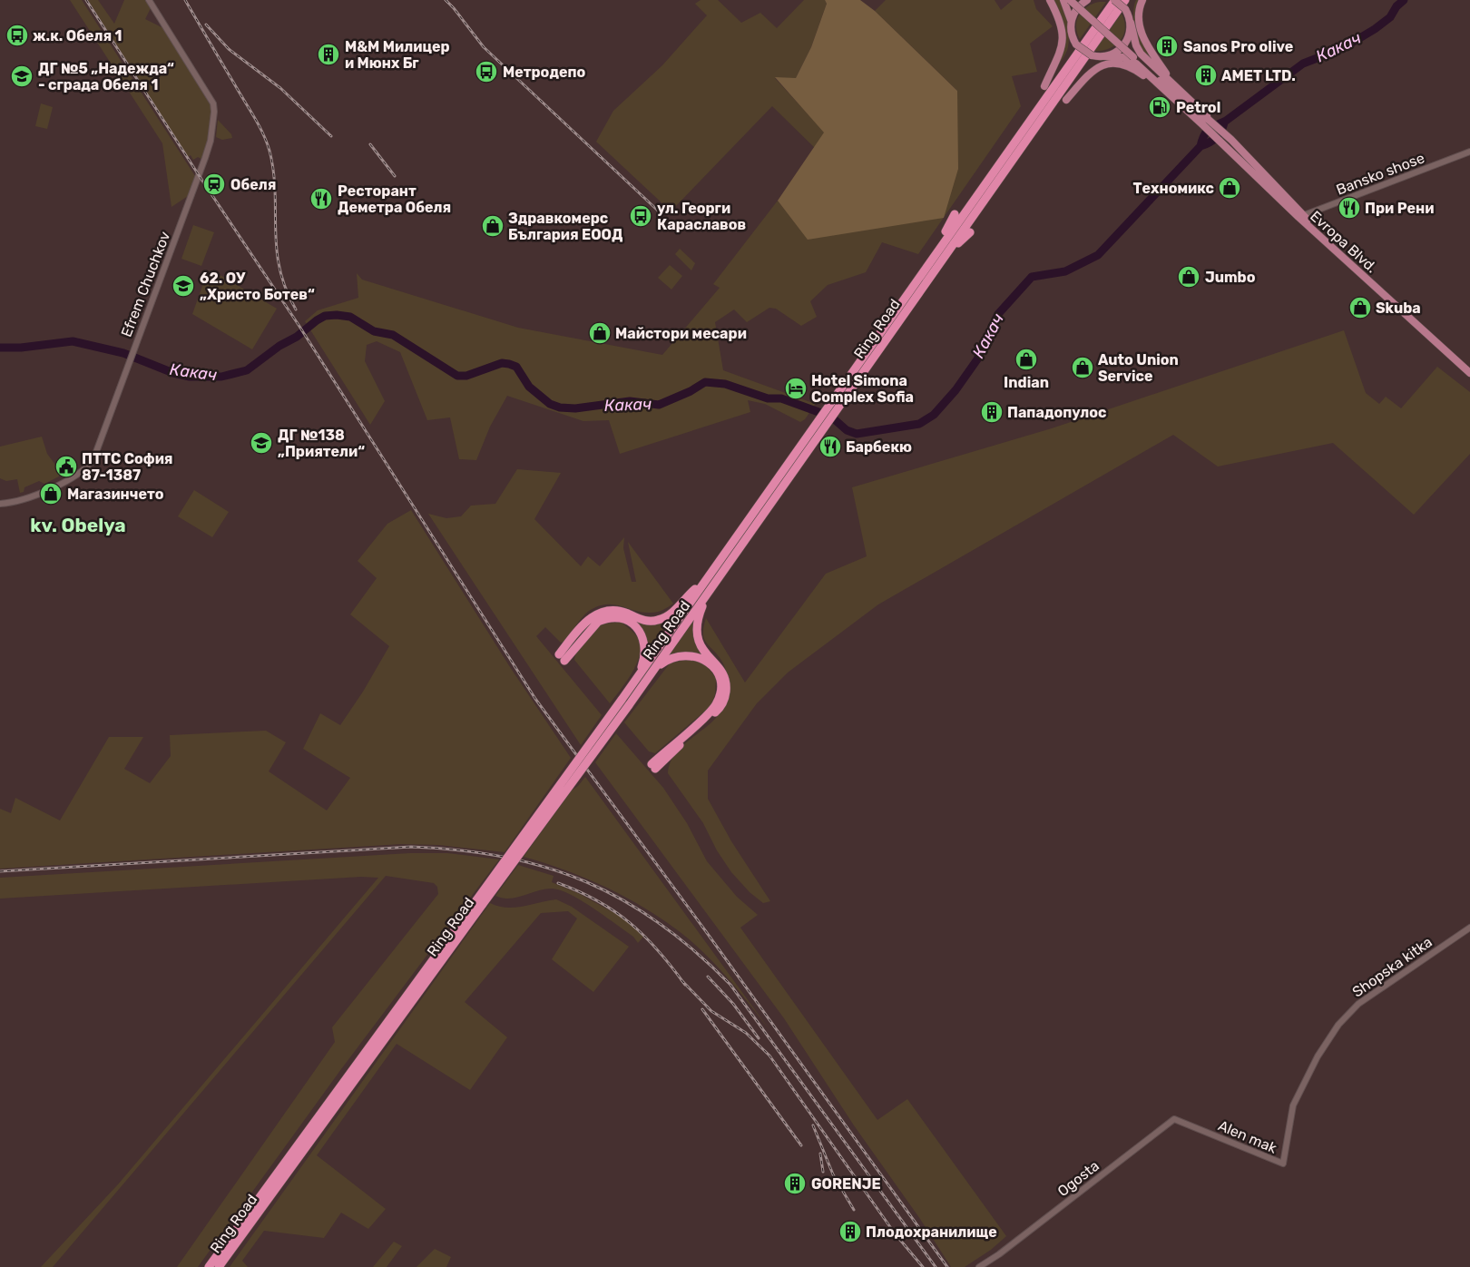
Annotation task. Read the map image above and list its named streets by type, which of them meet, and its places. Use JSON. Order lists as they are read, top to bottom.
{
  "streets": {
    "highway": ["Ring Road"],
    "main road": ["Evropa Blvd."],
    "street": [
      "Bansko shose",
      "Efrem Chuchkov",
      "Shopska kitka",
      "Alen mak",
      "Ogosta"
    ]
  },
  "crossings": [
    ["Bansko shose", "Evropa Blvd."],
    ["Evropa Blvd.", "Ring Road"],
    ["Shopska kitka", "Alen mak"],
    ["Alen mak", "Ogosta"]
  ],
  "districts": ["kv. Obelya"],
  "water": ["Какач"],
  "places": {
    "bus stop": ["ж.к. Обеля 1", "Метродепо", "ул. Георги Караславов"],
    "building": [
      "Sanos Pro olive",
      "М&M Mилицер и Мюнх Бг",
      "AMET LTD.",
      "Пападопулос",
      "GORENJE",
      "Плодохранилище"
    ],
    "school or university": ["ДГ №5 „Надежда“ - сграда Обеля 1", "62. ОУ „Христо Ботев“", "ДГ №138 „Приятели“"],
    "fuel station": ["Petrol"],
    "station": ["Обеля"],
    "shop": [
      "Техномикс",
      "Здравкомерс България ЕООД",
      "Jumbo",
      "Skuba",
      "Майстори месари",
      "Indian",
      "Auto Union Service",
      "Магазинчето"
    ],
    "restaurant": ["Ресторант Деметра Обеля", "При Рени", "Барбекю"],
    "hotel": ["Hotel Simona Complex Sofia"],
    "public building": ["ПТТС София 87-1387"]
  }
}
